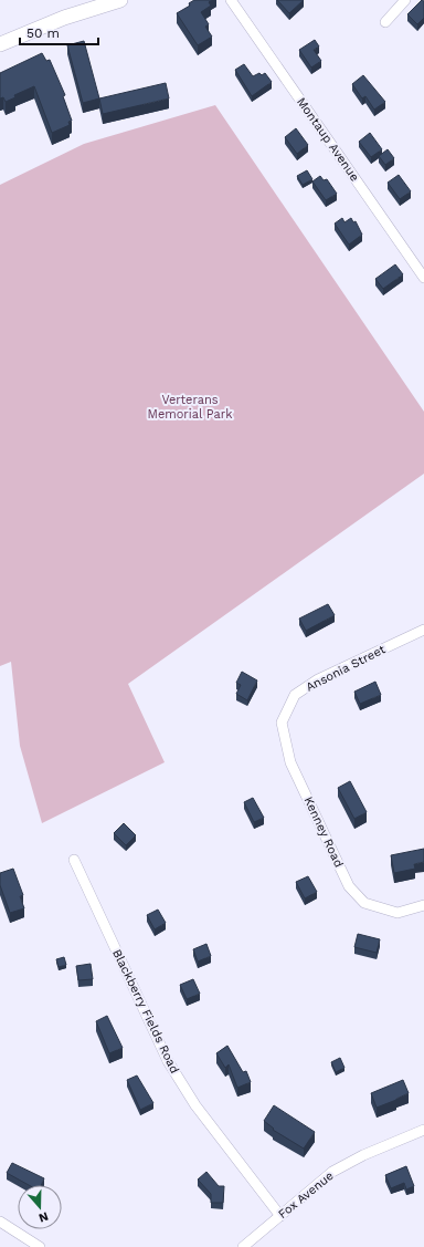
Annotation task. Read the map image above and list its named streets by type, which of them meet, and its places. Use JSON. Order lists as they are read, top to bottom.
{
  "streets": {
    "street": [
      "Montaup Avenue",
      "Ansonia Street",
      "Kenney Road",
      "Blackberry Fields Road",
      "Fox Avenue"
    ]
  },
  "crossings": [
    ["Ansonia Street", "Kenney Road"],
    ["Blackberry Fields Road", "Fox Avenue"]
  ],
  "parks": ["Verterans Memorial Park"],
  "scale_bar": "50 m",
  "north": "bottom"
}
